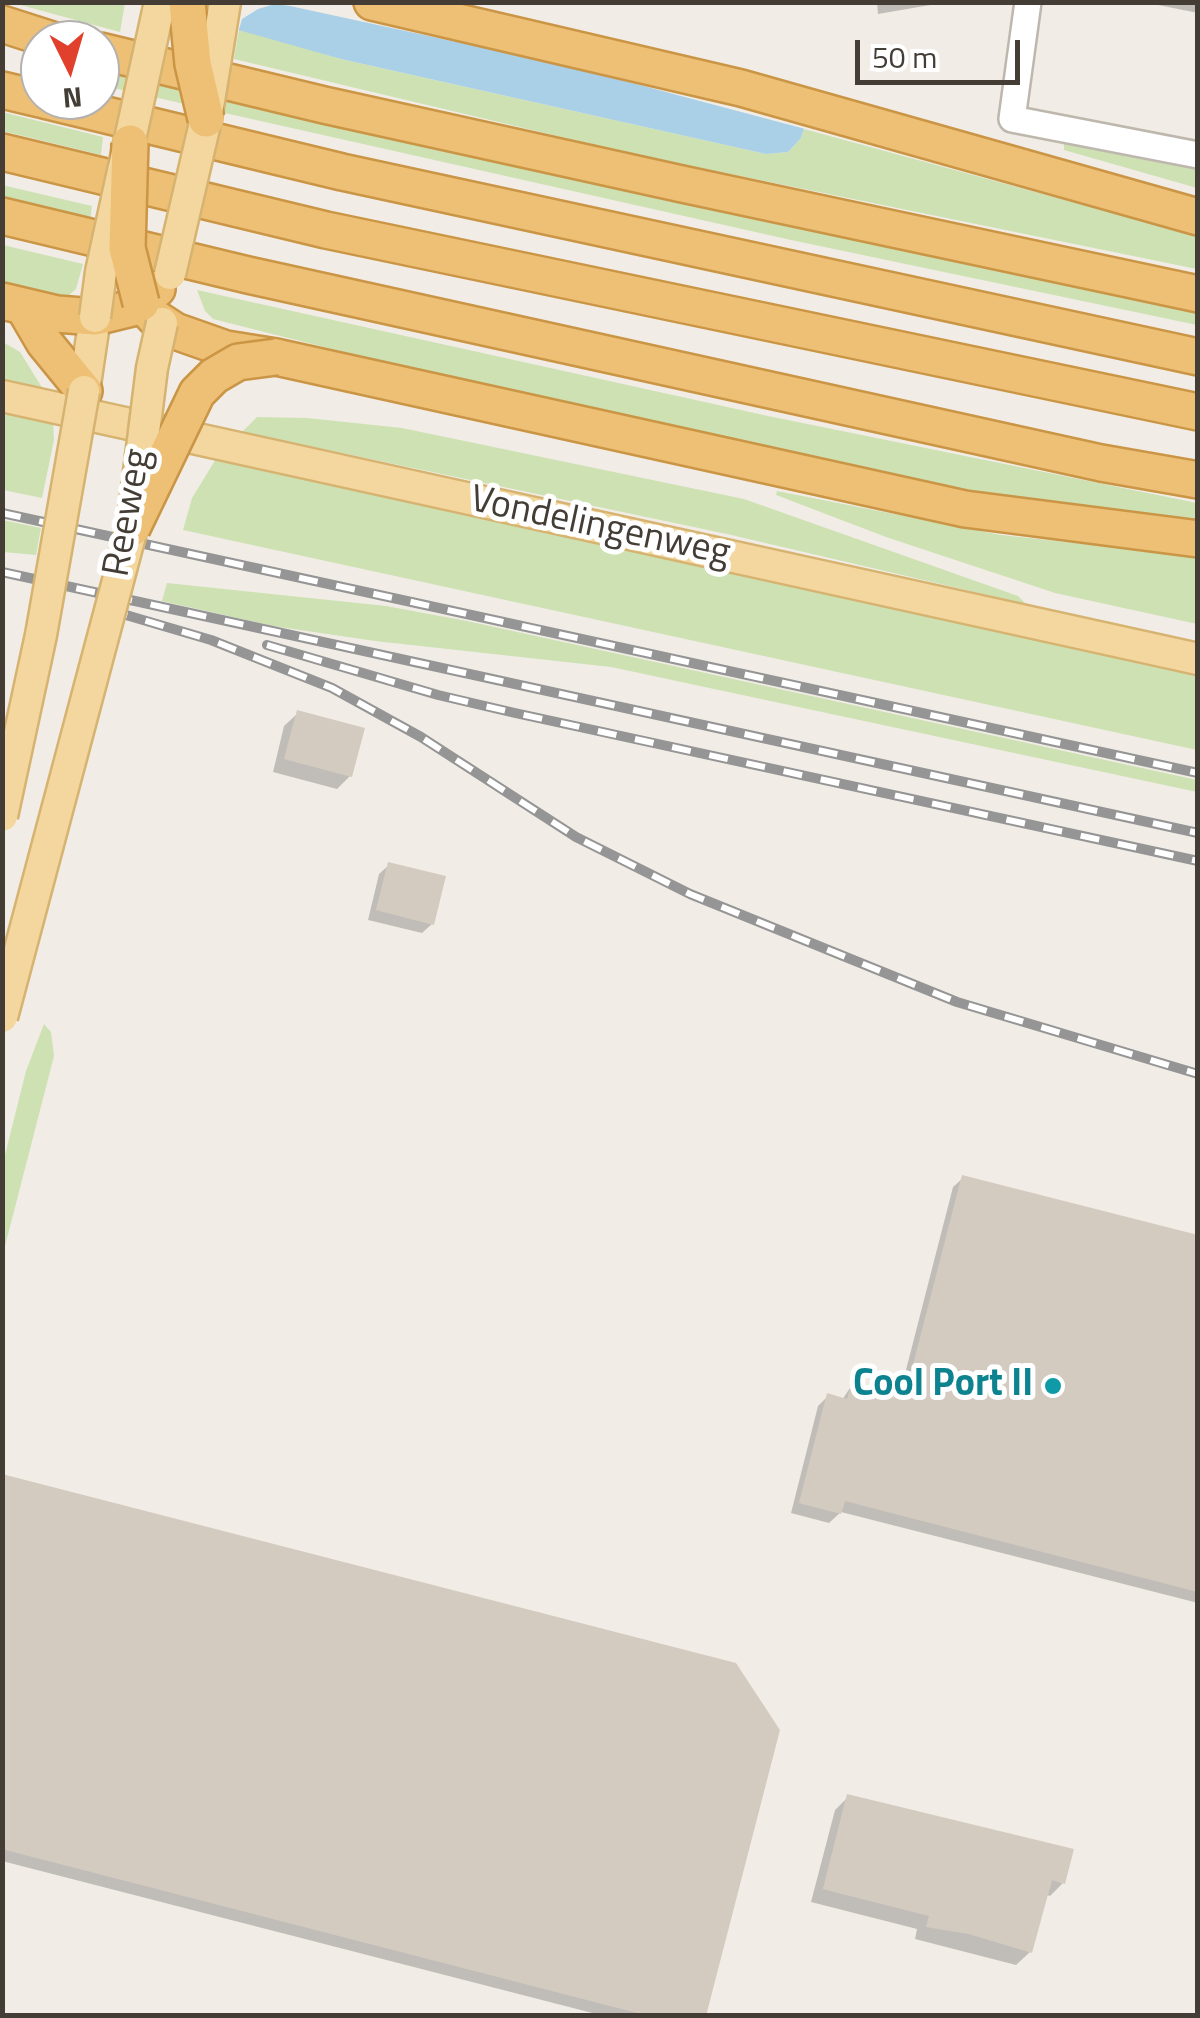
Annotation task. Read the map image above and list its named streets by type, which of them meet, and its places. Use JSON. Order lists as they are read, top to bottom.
{
  "streets": {
    "main road": ["Reeweg", "Vondelingenweg"]
  },
  "places": ["Cool Port II"],
  "scale_bar": "50 m",
  "north": "bottom"
}
